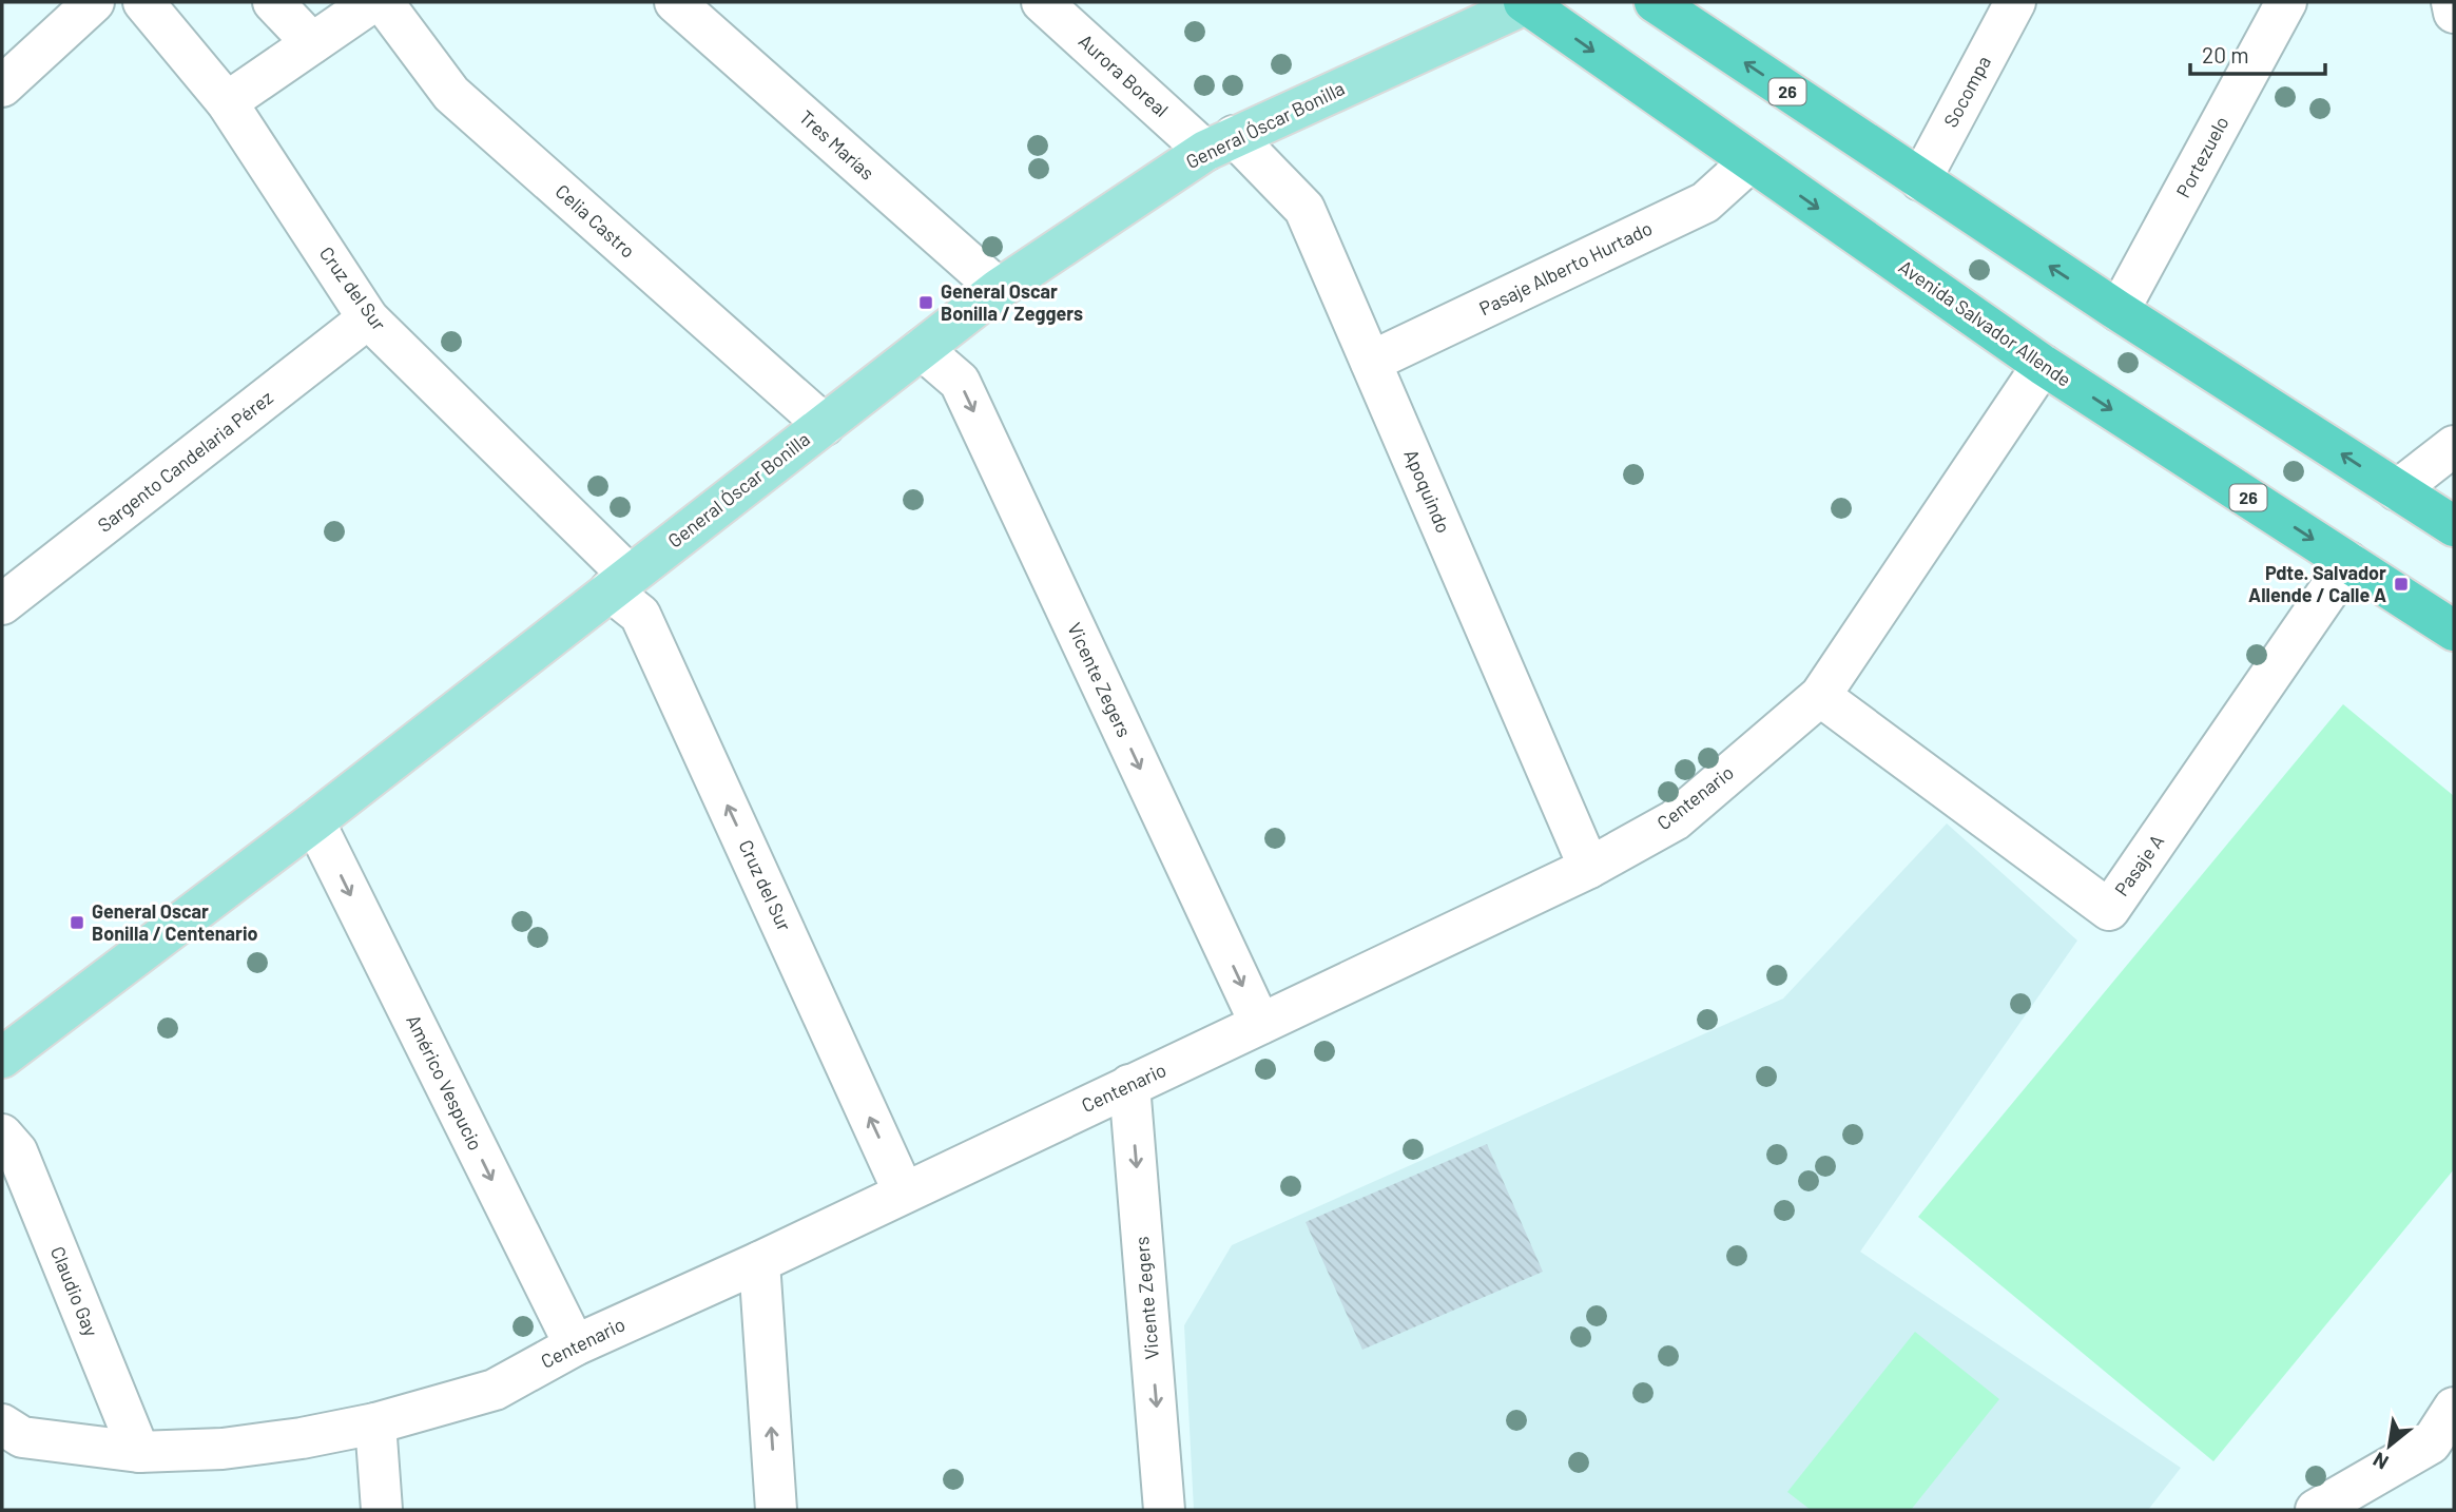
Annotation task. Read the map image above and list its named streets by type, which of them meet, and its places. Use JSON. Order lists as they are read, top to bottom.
{
  "streets": {
    "highway": ["26", "Avenida Salvador Allende"],
    "main road": ["General Óscar Bonilla"],
    "street": [
      "Aurora Boreal",
      "Socompa",
      "Tres Marías",
      "Portezuelo",
      "Celia Castro",
      "Pasaje Alberto Hurtado",
      "Cruz del Sur",
      "Sargento Candelaria Pérez",
      "Apoquindo",
      "Vicente Zegers",
      "Centenario",
      "Pasaje A",
      "Américo Vespucio",
      "Claudio Gay"
    ]
  },
  "crossings": [
    ["Aurora Boreal", "General Óscar Bonilla"],
    ["Aurora Boreal", "Apoquindo"],
    ["26", "Socompa"],
    ["26", "Portezuelo"],
    ["General Óscar Bonilla", "Tres Marías"],
    ["General Óscar Bonilla", "Celia Castro"],
    ["General Óscar Bonilla", "Cruz del Sur"],
    ["General Óscar Bonilla", "Avenida Salvador Allende"],
    ["General Óscar Bonilla", "Apoquindo"],
    ["General Óscar Bonilla", "Vicente Zegers"],
    ["General Óscar Bonilla", "Américo Vespucio"],
    ["Pasaje Alberto Hurtado", "Avenida Salvador Allende"],
    ["Pasaje Alberto Hurtado", "Apoquindo"],
    ["Cruz del Sur", "Sargento Candelaria Pérez"],
    ["Cruz del Sur", "Centenario"],
    ["Avenida Salvador Allende", "Centenario"],
    ["Avenida Salvador Allende", "Pasaje A"],
    ["Apoquindo", "Centenario"],
    ["Vicente Zegers", "Centenario"],
    ["Centenario", "Pasaje A"],
    ["Centenario", "Américo Vespucio"],
    ["Centenario", "Claudio Gay"]
  ],
  "one_way": ["Cruz del Sur", "Vicente Zegers", "Américo Vespucio"],
  "places": {
    "transit": ["General Oscar Bonilla / Zeggers", "Pdte. Salvador Allende / Calle A", "General Oscar Bonilla / Centenario"]
  },
  "scale_bar": "20 m",
  "north": "bottom left"
}
